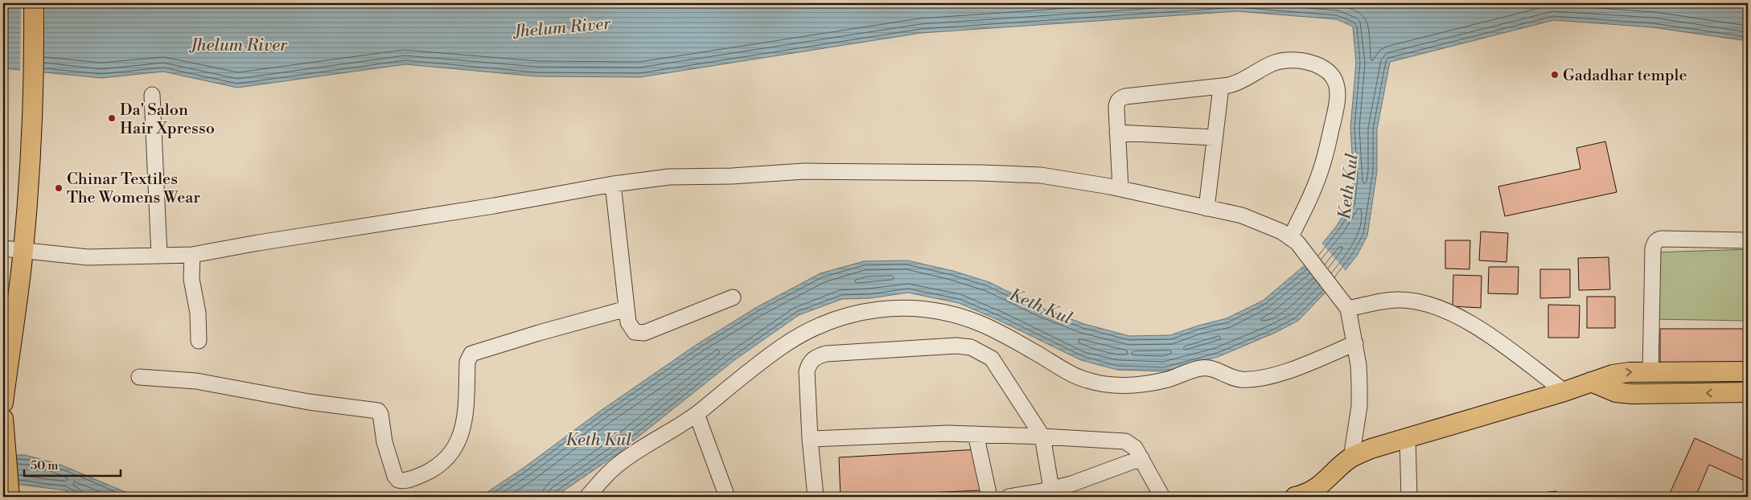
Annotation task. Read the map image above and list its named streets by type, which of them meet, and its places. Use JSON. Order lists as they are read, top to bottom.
{
  "water": ["Jhelum River", "Keth Kul"],
  "places": ["Gadadhar temple", "Da' Salon Hair Xpresso", "Chinar Textiles The Womens Wear"],
  "scale_bar": "50 m"
}
